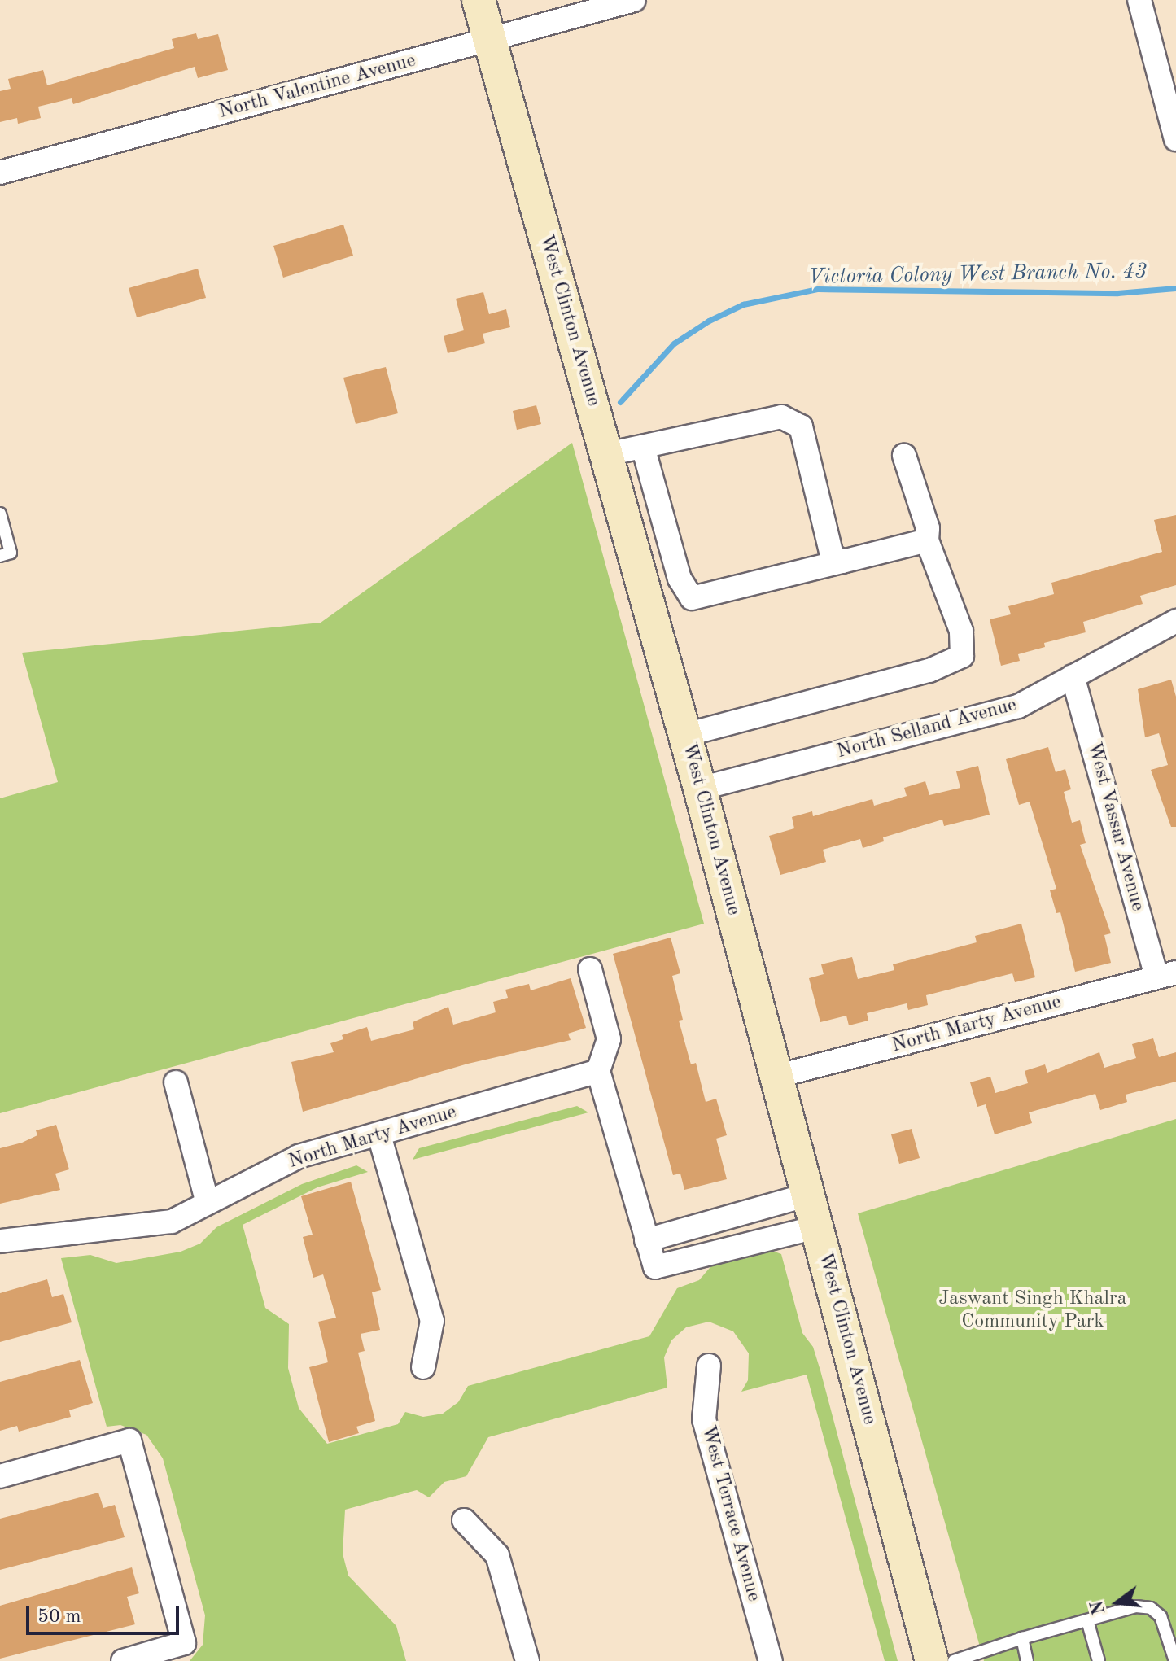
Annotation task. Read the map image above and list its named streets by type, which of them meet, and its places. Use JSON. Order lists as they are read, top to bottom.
{
  "streets": {
    "main road": ["West Clinton Avenue"],
    "street": [
      "North Valentine Avenue",
      "North Selland Avenue",
      "West Vassar Avenue",
      "North Marty Avenue",
      "West Terrace Avenue"
    ]
  },
  "crossings": [
    ["North Valentine Avenue", "West Clinton Avenue"],
    ["West Clinton Avenue", "North Selland Avenue"],
    ["West Clinton Avenue", "North Marty Avenue"],
    ["North Selland Avenue", "West Vassar Avenue"],
    ["West Vassar Avenue", "North Marty Avenue"]
  ],
  "water": ["Victoria Colony West Branch No. 43"],
  "parks": ["Jaswant Singh Khalra Community Park"],
  "scale_bar": "50 m",
  "north": "left"
}
